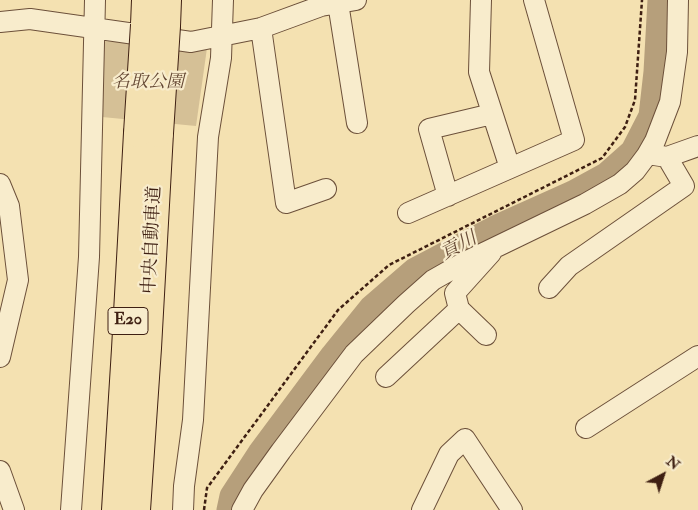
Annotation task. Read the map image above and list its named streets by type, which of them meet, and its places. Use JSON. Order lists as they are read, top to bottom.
{
  "streets": {
    "highway": ["中央自動車道", "E20"]
  },
  "water": ["貢川"],
  "parks": ["名取公園"],
  "north": "top right"
}
